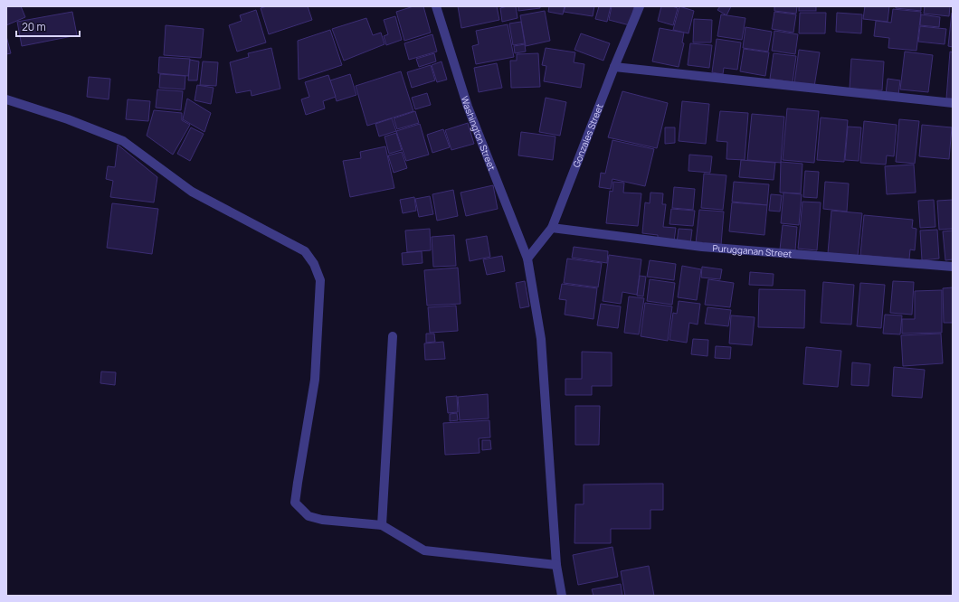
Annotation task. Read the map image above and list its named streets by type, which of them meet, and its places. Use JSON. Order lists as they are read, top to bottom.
{
  "streets": {
    "street": ["Washington Street", "Gonzales Street", "Purugganan Street"]
  },
  "crossings": [
    ["Washington Street", "Gonzales Street"],
    ["Gonzales Street", "Purugganan Street"]
  ],
  "scale_bar": "20 m"
}
